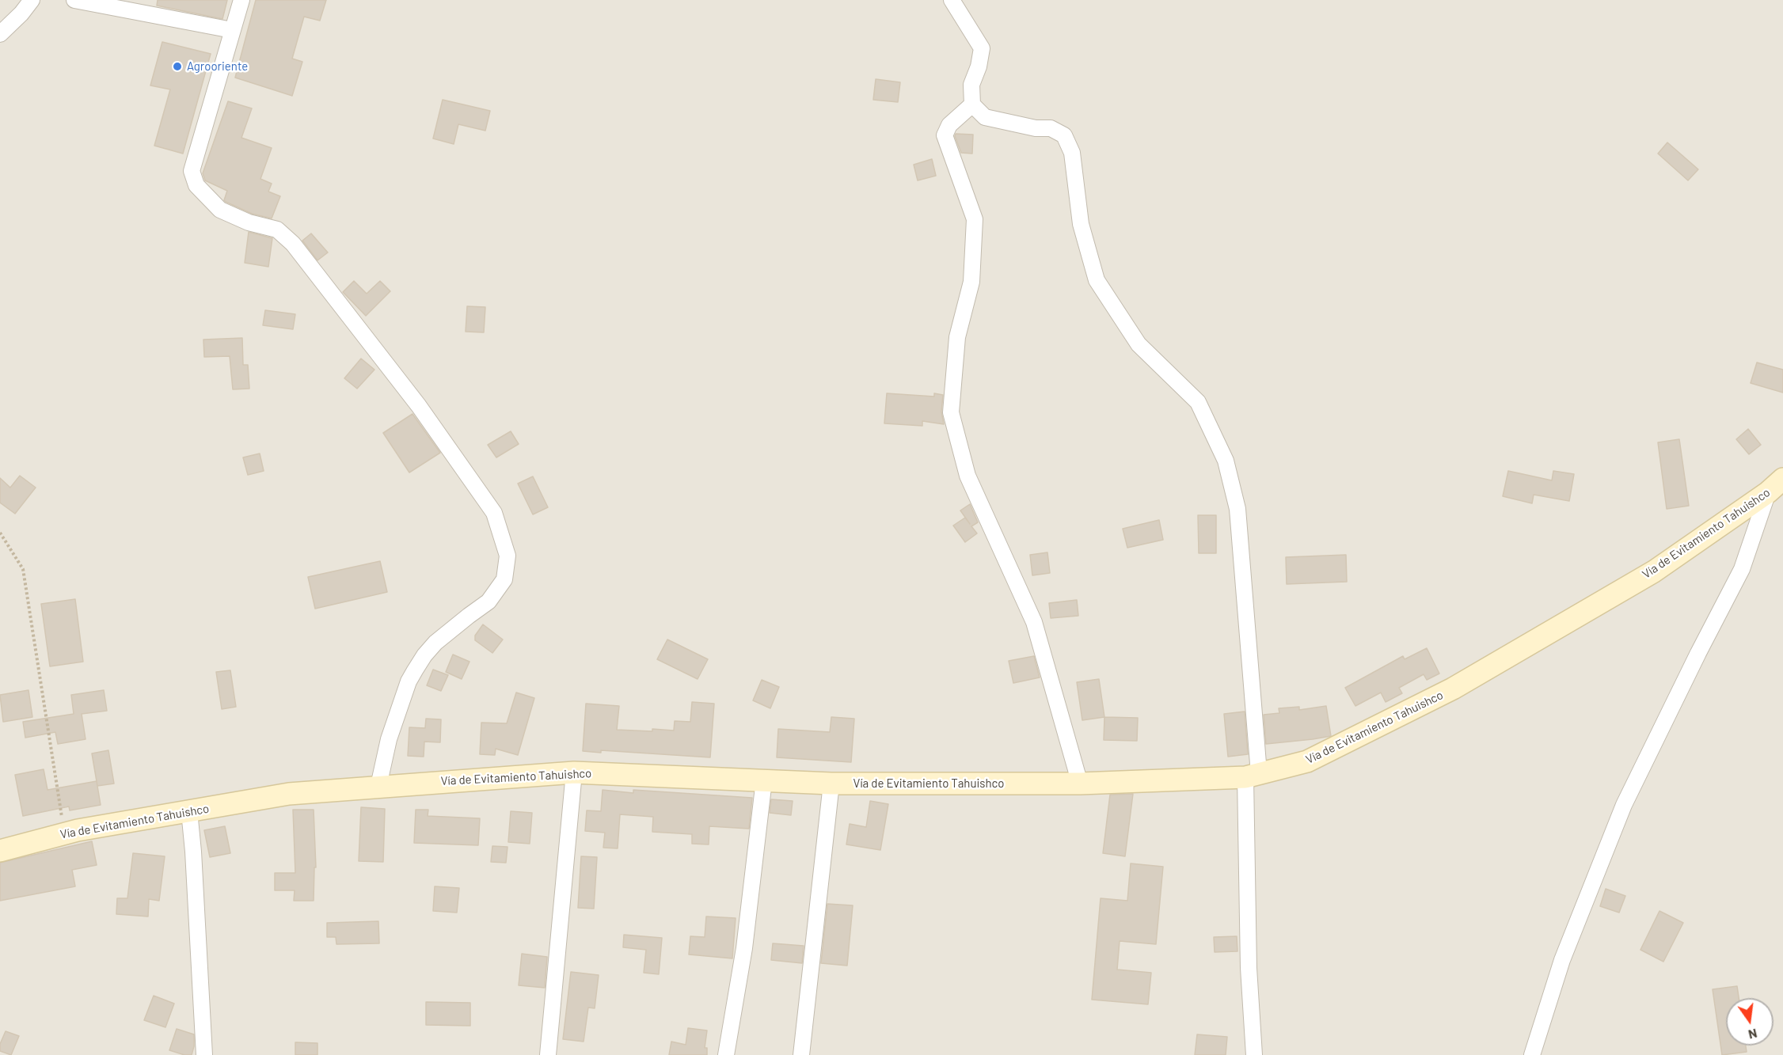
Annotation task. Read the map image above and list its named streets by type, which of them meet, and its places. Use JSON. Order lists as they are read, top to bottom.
{
  "streets": {
    "main road": ["Vía de Evitamiento Tahuishco"]
  },
  "places": ["Agrooriente"],
  "north": "bottom"
}
